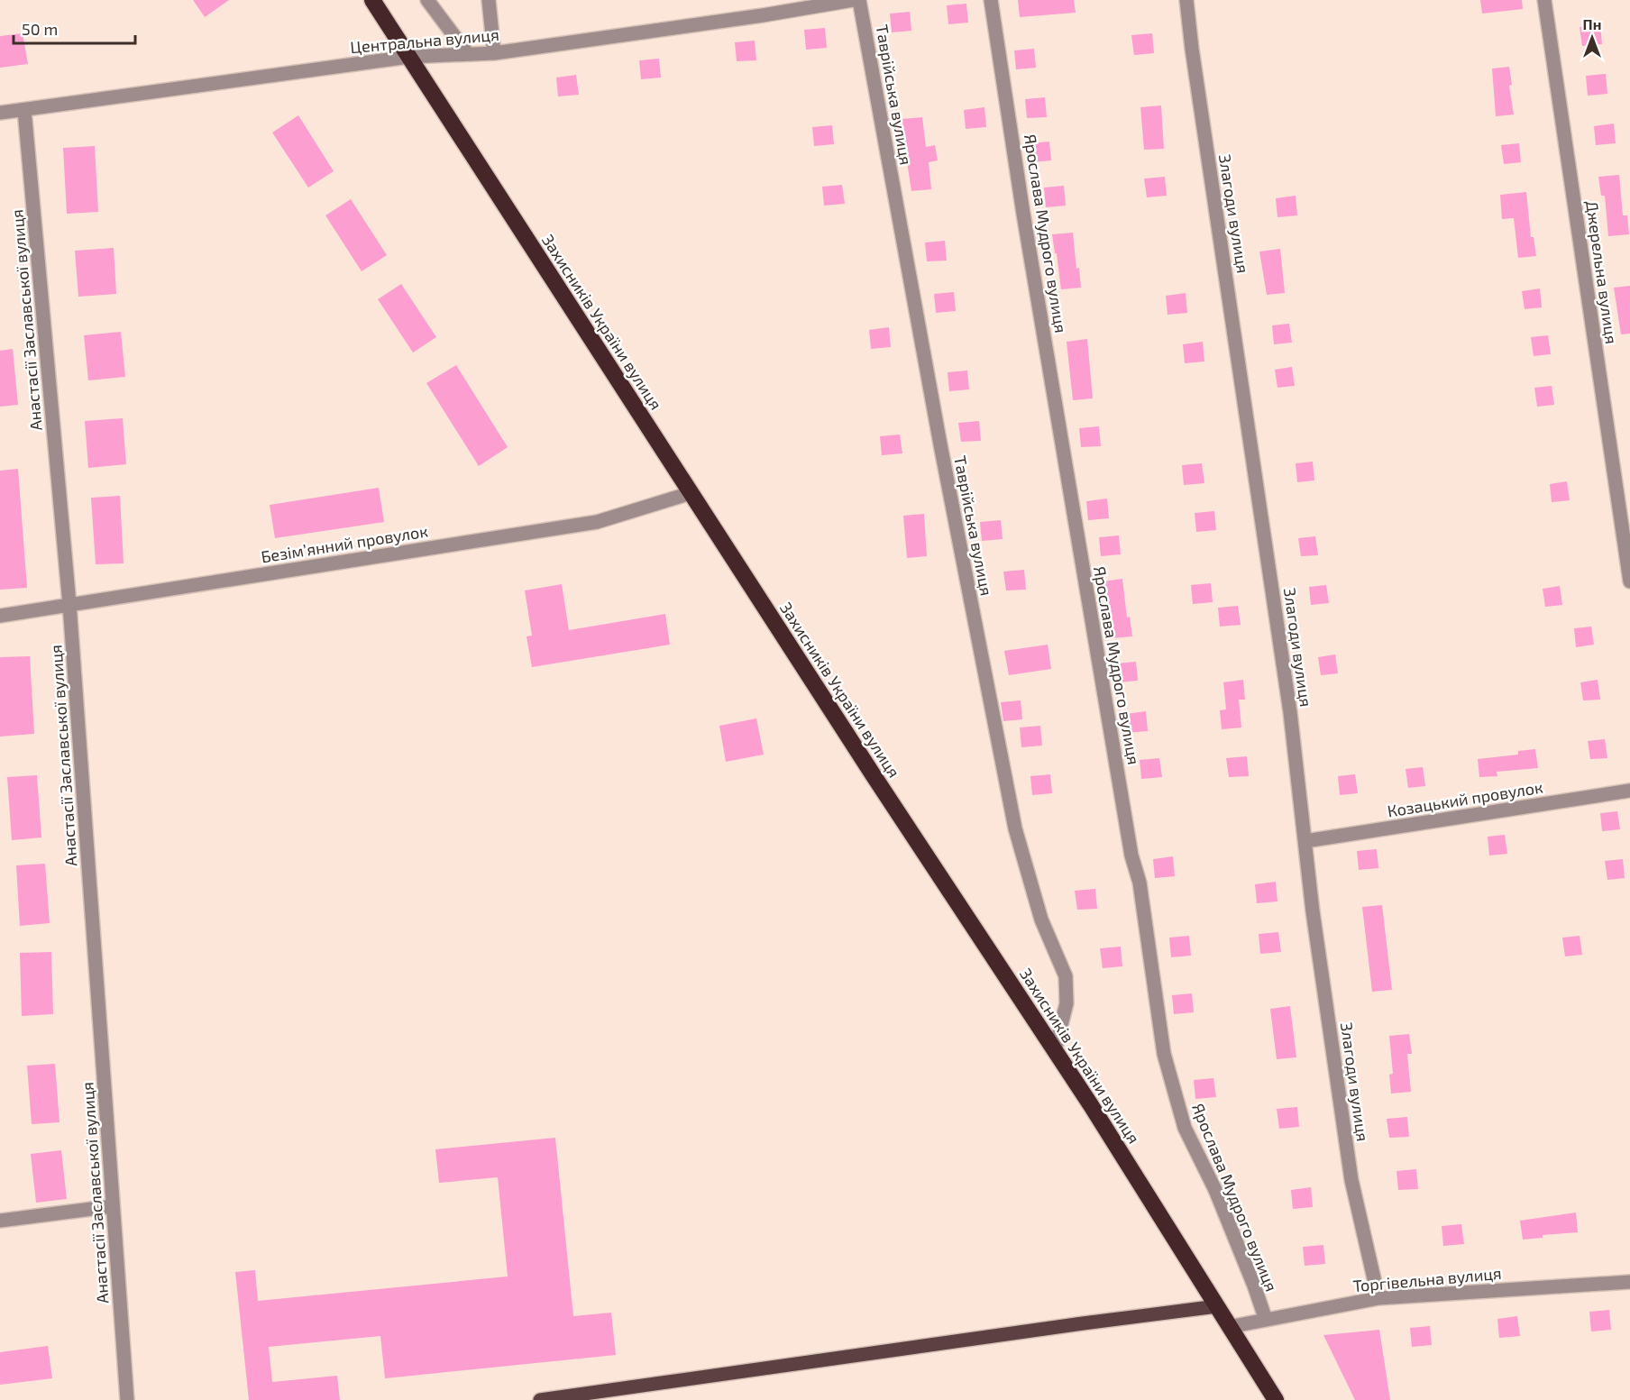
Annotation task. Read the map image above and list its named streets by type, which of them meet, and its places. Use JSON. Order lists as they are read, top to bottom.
{
  "streets": {
    "highway": ["Захисників України вулиця"],
    "street": [
      "Центральна вулиця",
      "Таврійська вулиця",
      "Злагоди вулиця",
      "Ярослава Мудрого вулиця",
      "Джерельна вулиця",
      "Анастасії Заславської вулиця",
      "Безімʼянний провулок",
      "Козацький провулок",
      "Торгівельна вулиця"
    ]
  },
  "crossings": [
    ["Центральна вулиця", "Анастасії Заславської вулиця"],
    ["Центральна вулиця", "Захисників України вулиця"],
    ["Таврійська вулиця", "Захисників України вулиця"],
    ["Злагоди вулиця", "Козацький провулок"],
    ["Злагоди вулиця", "Торгівельна вулиця"],
    ["Ярослава Мудрого вулиця", "Торгівельна вулиця"],
    ["Анастасії Заславської вулиця", "Безімʼянний провулок"],
    ["Захисників України вулиця", "Безімʼянний провулок"],
    ["Захисників України вулиця", "Торгівельна вулиця"]
  ],
  "scale_bar": "50 m",
  "north": "top"
}
